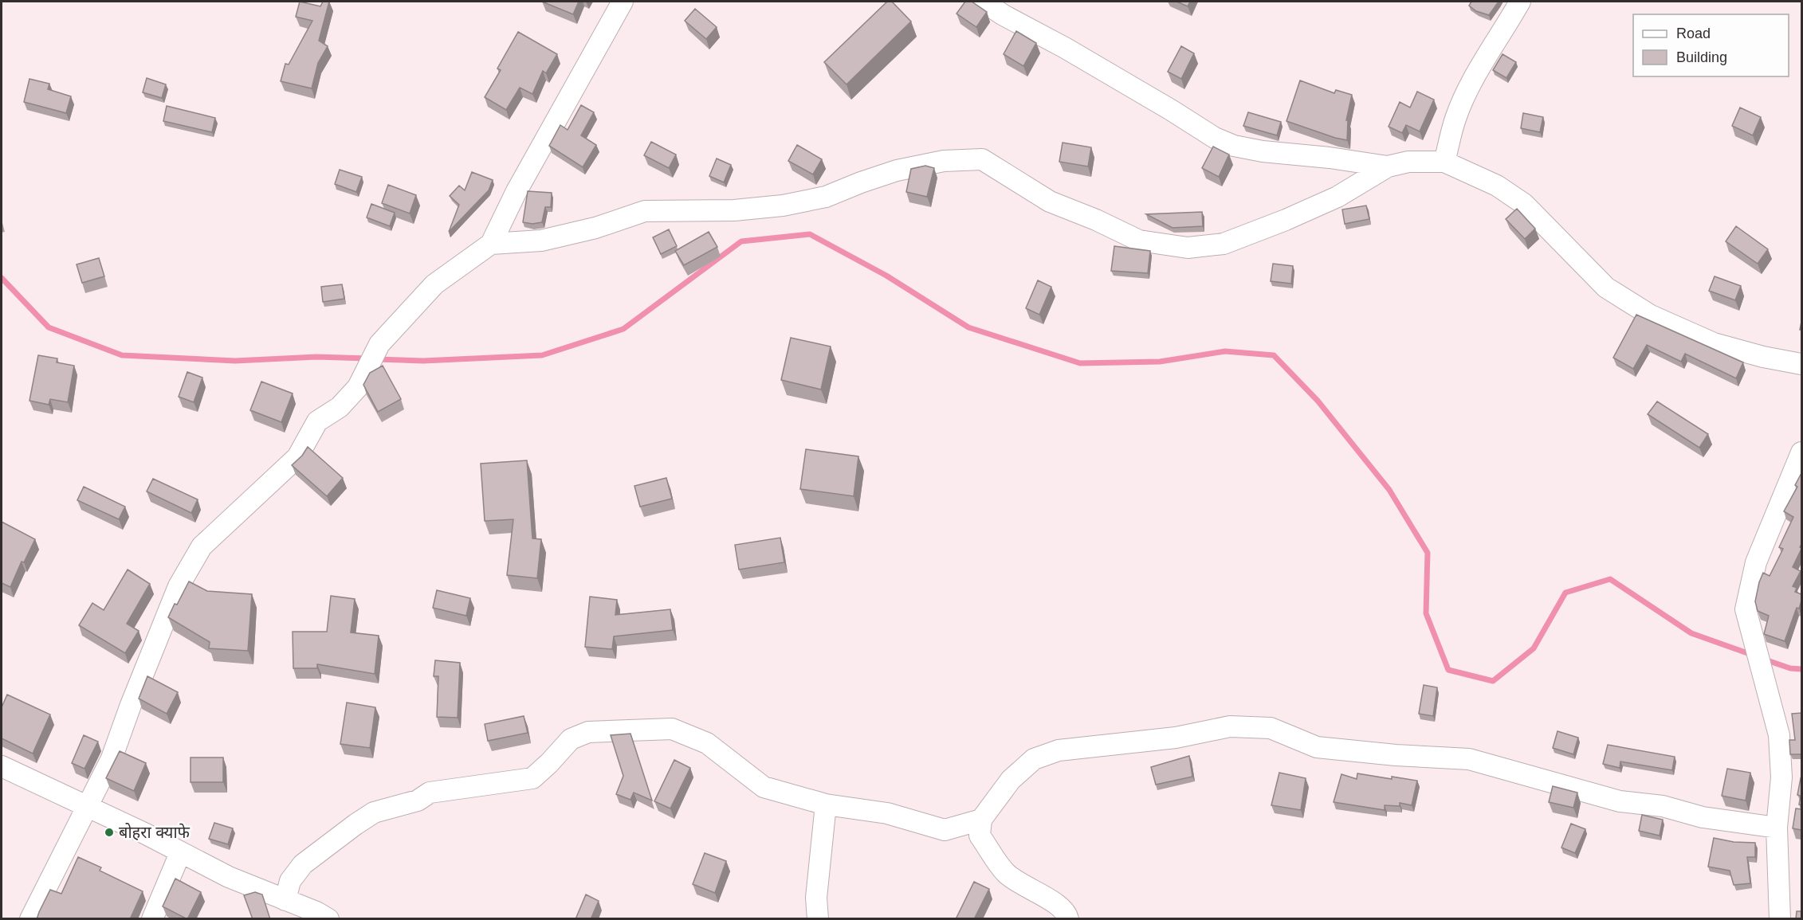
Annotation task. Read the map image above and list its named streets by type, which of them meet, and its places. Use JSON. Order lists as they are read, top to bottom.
{
  "places": ["बोहरा क्याफे"],
  "legend": ["Road", "Building"]
}
